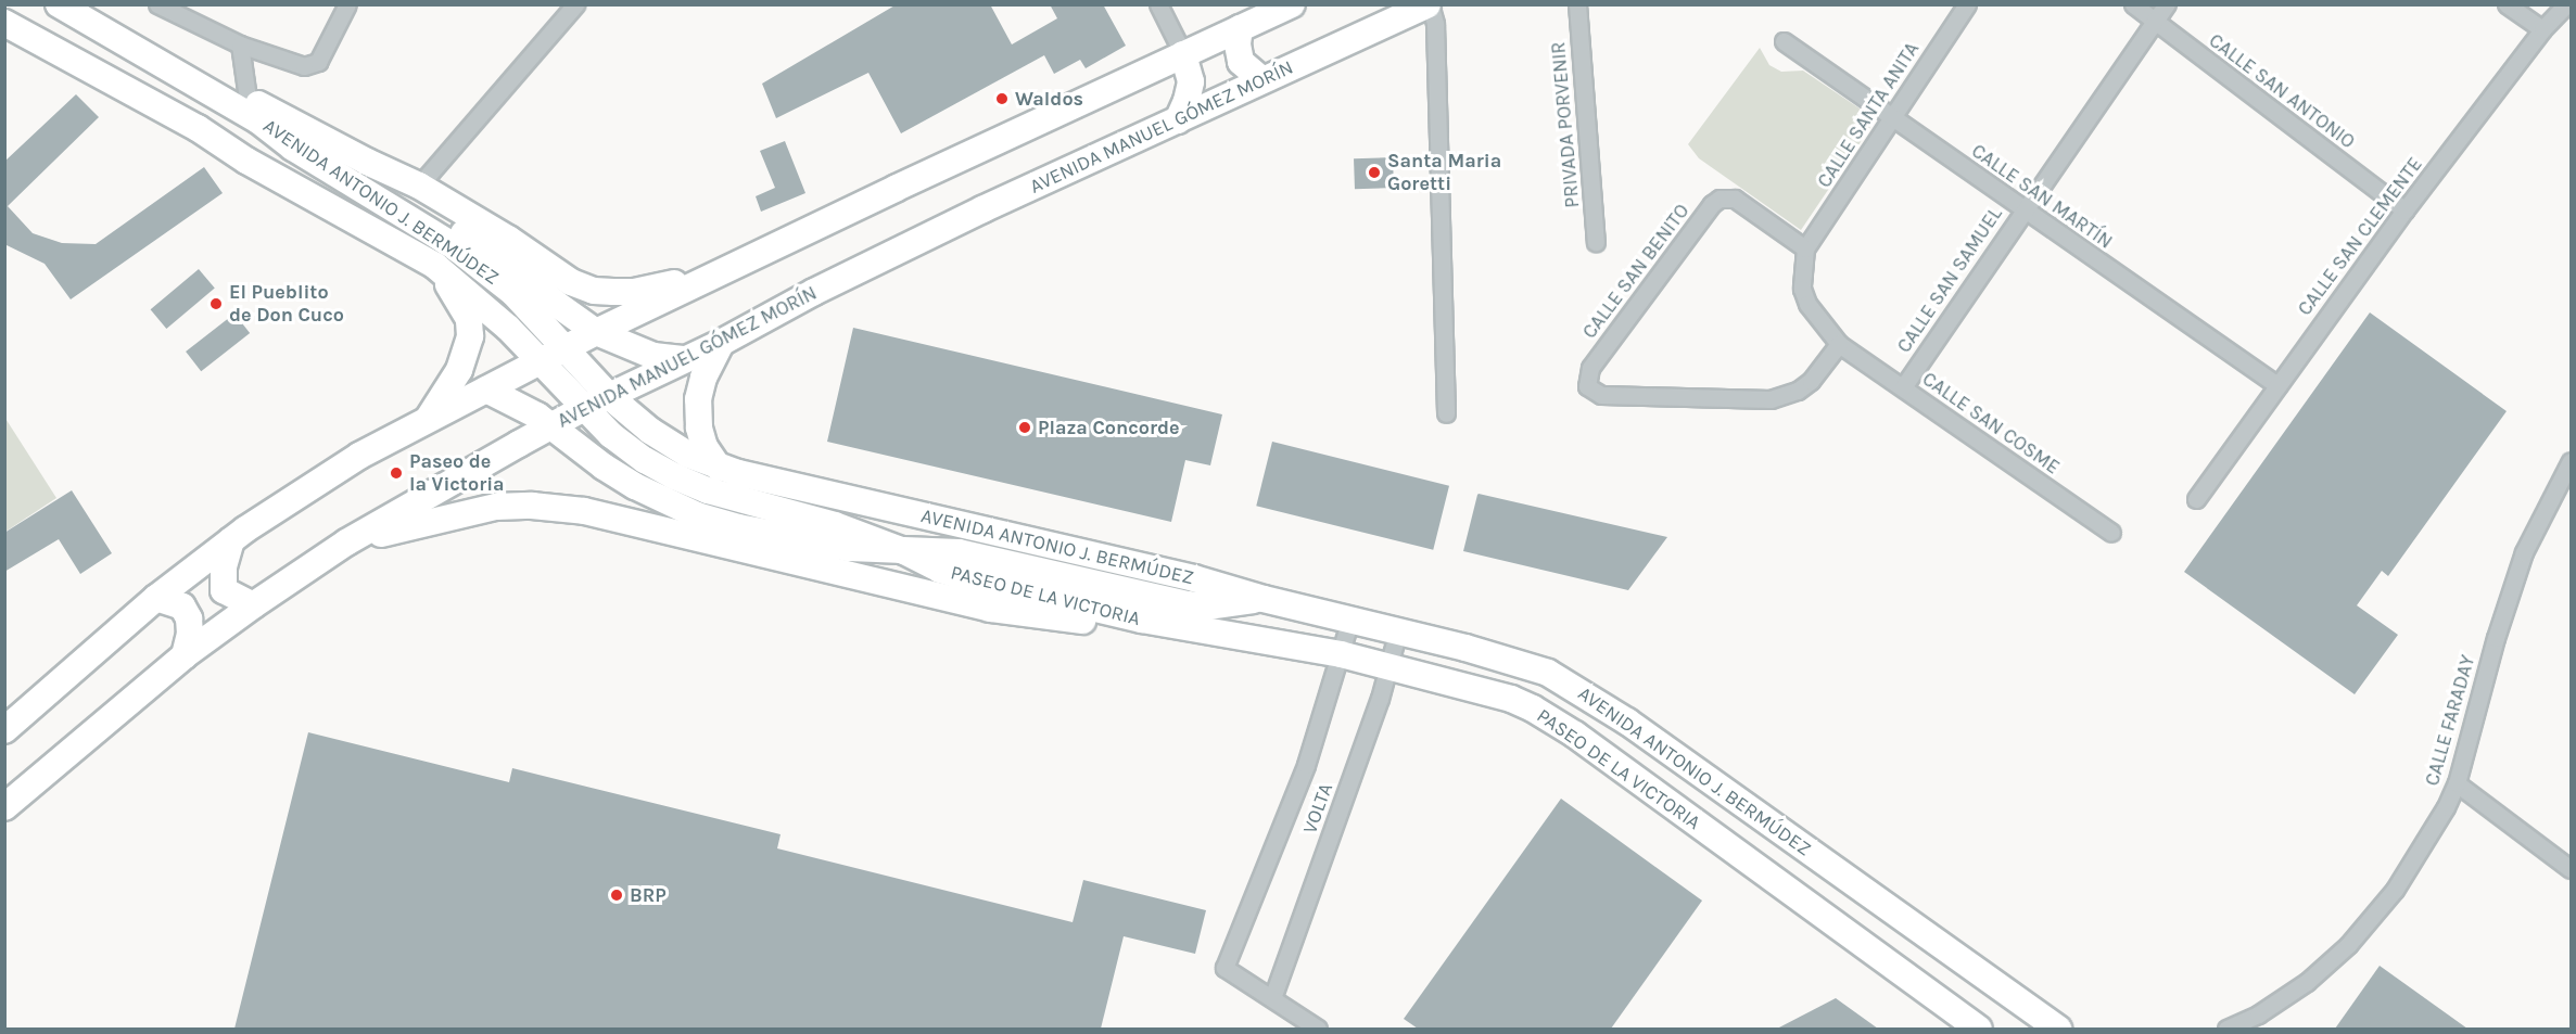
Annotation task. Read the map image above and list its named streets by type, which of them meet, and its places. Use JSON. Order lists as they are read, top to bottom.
{
  "streets": {
    "main road": ["AVENIDA MANUEL GÓMEZ MORÍN", "AVENIDA ANTONIO J. BERMÚDEZ", "PASEO DE LA VICTORIA"],
    "street": [
      "CALLE SAN ANTONIO",
      "CALLE SANTA ANITA",
      "PRIVADA PORVENIR",
      "CALLE SAN MARTÍN",
      "CALLE SAN CLEMENTE",
      "CALLE SAN BENITO",
      "CALLE SAN SAMUEL",
      "CALLE SAN COSME",
      "CALLE FARADAY",
      "VOLTA"
    ]
  },
  "crossings": [
    ["CALLE SAN ANTONIO", "CALLE SAN CLEMENTE"],
    ["CALLE SAN ANTONIO", "CALLE SAN SAMUEL"],
    ["CALLE SANTA ANITA", "CALLE SAN MARTÍN"],
    ["CALLE SANTA ANITA", "CALLE SAN BENITO"],
    ["CALLE SANTA ANITA", "CALLE SAN COSME"],
    ["AVENIDA MANUEL GÓMEZ MORÍN", "AVENIDA ANTONIO J. BERMÚDEZ"],
    ["AVENIDA MANUEL GÓMEZ MORÍN", "PASEO DE LA VICTORIA"],
    ["CALLE SAN MARTÍN", "CALLE SAN CLEMENTE"],
    ["CALLE SAN MARTÍN", "CALLE SAN SAMUEL"],
    ["AVENIDA ANTONIO J. BERMÚDEZ", "VOLTA"],
    ["CALLE SAN BENITO", "CALLE SAN COSME"],
    ["CALLE SAN SAMUEL", "CALLE SAN COSME"],
    ["PASEO DE LA VICTORIA", "VOLTA"]
  ],
  "places": [
    "Waldos",
    "Santa Maria Goretti",
    "El Pueblito de Don Cuco",
    "Plaza Concorde",
    "Paseo de la Victoria",
    "BRP"
  ]
}
